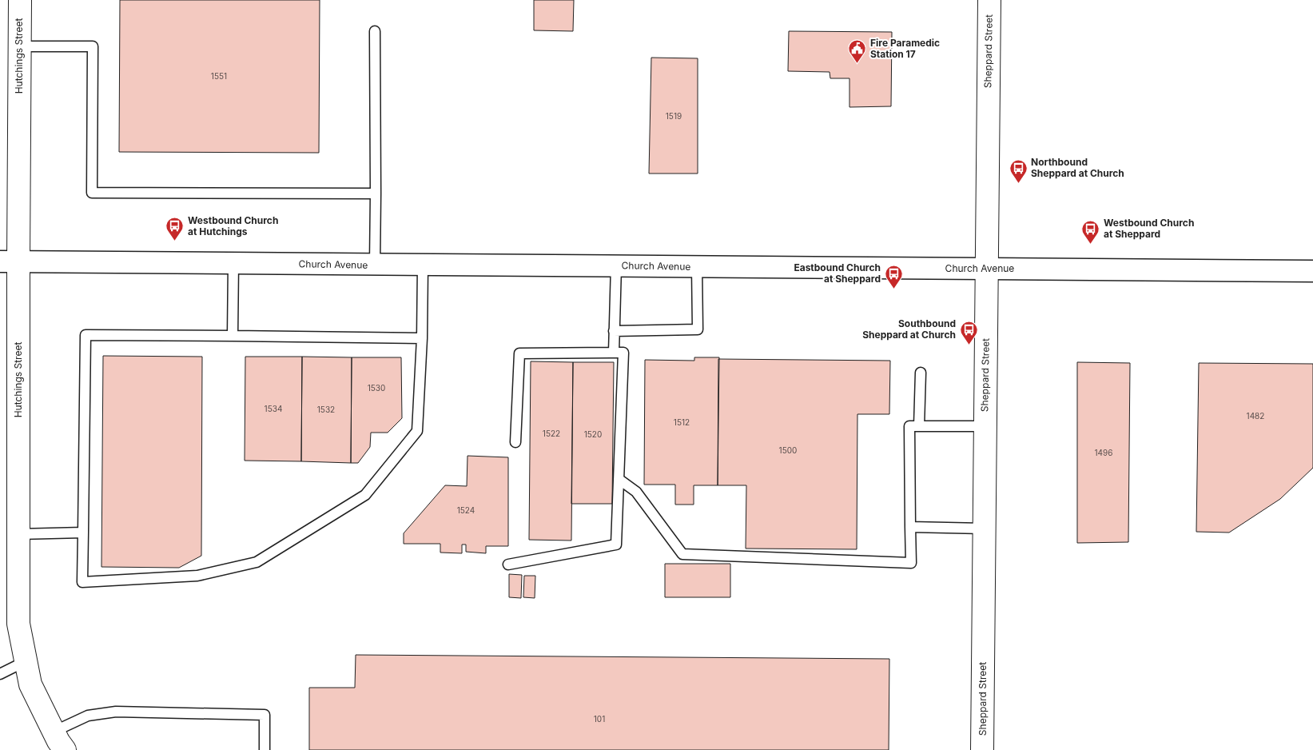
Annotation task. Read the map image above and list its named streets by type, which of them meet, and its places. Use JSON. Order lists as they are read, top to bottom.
{
  "streets": {
    "street": ["Sheppard Street", "Hutchings Street", "Church Avenue"]
  },
  "crossings": [
    ["Sheppard Street", "Church Avenue"],
    ["Hutchings Street", "Church Avenue"]
  ],
  "places": {
    "public building": ["Fire Paramedic Station 17"],
    "bus stop": [
      "Northbound Sheppard at Church",
      "Westbound Church at Hutchings",
      "Westbound Church at Sheppard",
      "Eastbound Church at Sheppard",
      "Southbound Sheppard at Church"
    ]
  },
  "house_numbers": [
    "1551",
    "1519",
    "1530",
    "1534",
    "1532",
    "1482",
    "1512",
    "1522",
    "1520",
    "1500",
    "1496",
    "1524",
    "101"
  ]
}
